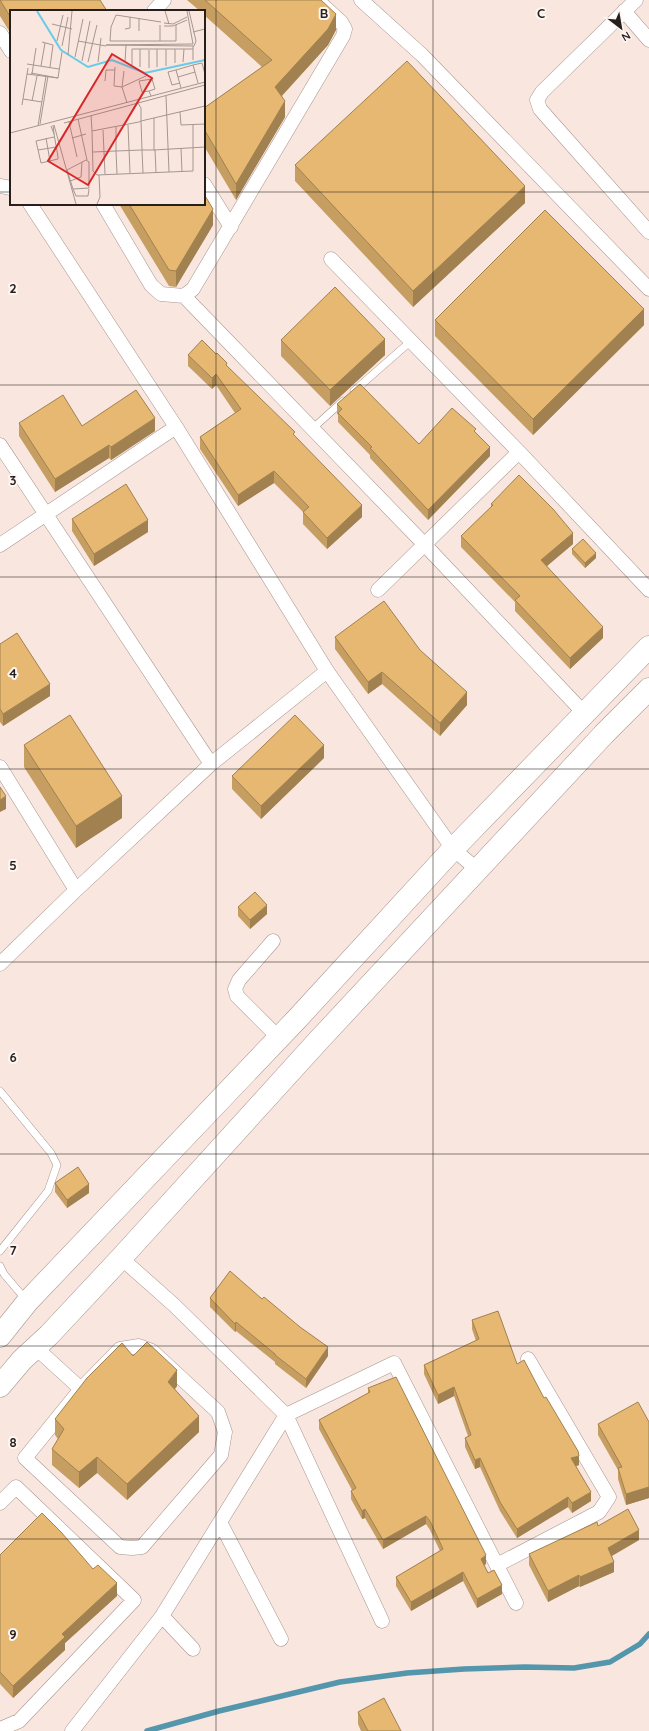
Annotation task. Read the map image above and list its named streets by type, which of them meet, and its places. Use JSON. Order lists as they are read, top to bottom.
{
  "north": "bottom right",
  "grid": {
    "columns": ["B", "C"],
    "rows": [
      "2",
      "3",
      "4",
      "5",
      "6",
      "7",
      "8",
      "9"
    ]
  }
}
